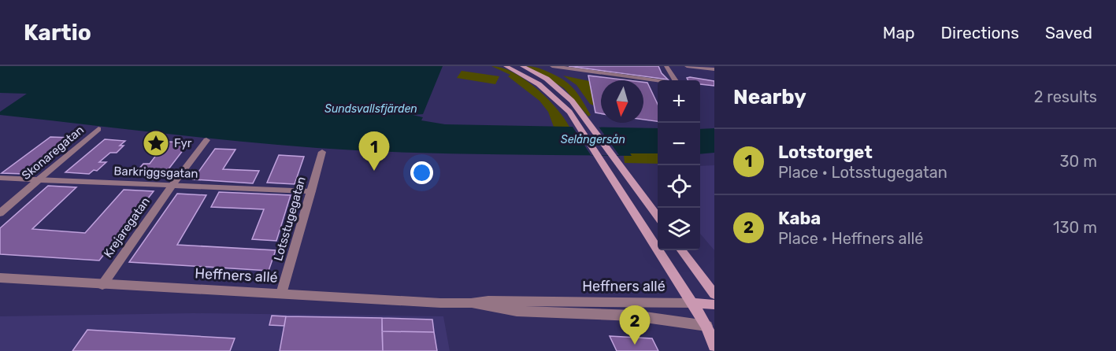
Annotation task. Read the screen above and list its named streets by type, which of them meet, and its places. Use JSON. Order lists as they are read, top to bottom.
{
  "streets": {
    "street": [
      "Skonaregatan",
      "Barkriggsgatan",
      "Lotsstugegatan",
      "Krejaregatan",
      "Heffners allé"
    ]
  },
  "crossings": [
    ["Skonaregatan", "Barkriggsgatan"],
    ["Barkriggsgatan", "Lotsstugegatan"],
    ["Barkriggsgatan", "Krejaregatan"],
    ["Lotsstugegatan", "Heffners allé"],
    ["Krejaregatan", "Heffners allé"]
  ],
  "water": ["Sundsvallsfjärden", "Selångersån"],
  "places": {
    "place": ["Fyr"]
  },
  "north": "bottom",
  "page": {
    "header": "Kartio",
    "nav": ["Map", "Directions", "Saved"],
    "heading": ["Nearby", "2 results"],
    "map_buttons": ["+", "−"],
    "list": [
      {
        "mark": "1",
        "name": "Lotstorget",
        "note": "Place · Lotsstugegatan",
        "value": "30 m"
      },
      {
        "mark": "2",
        "name": "Kaba",
        "note": "Place · Heffners allé",
        "value": "130 m"
      }
    ],
    "pins": ["1", "2"]
  }
}
